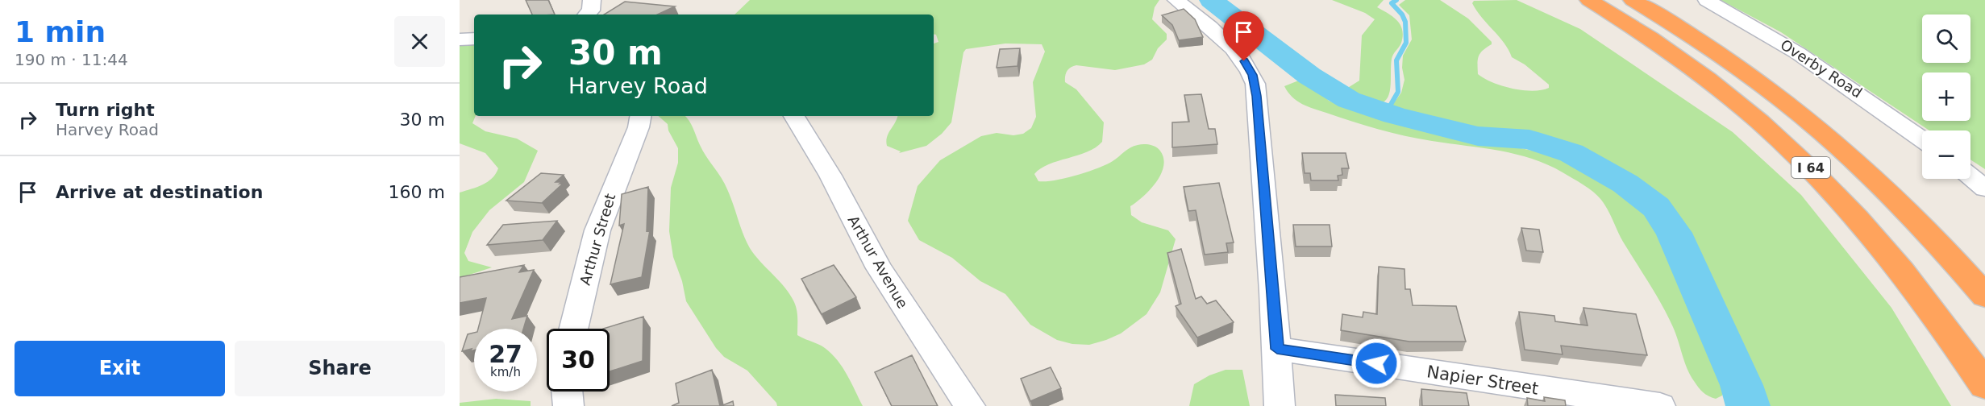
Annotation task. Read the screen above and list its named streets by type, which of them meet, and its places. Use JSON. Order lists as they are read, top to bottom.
{
  "streets": {
    "highway": ["I 64"],
    "street": [
      "Overby Road",
      "Arthur Street",
      "Arthur Avenue",
      "Napier Street"
    ]
  },
  "page": {
    "heading": ["1 min", "190 m · 11:44"],
    "map_buttons": ["+", "−"],
    "turn": ["30 m", "Harvey Road"],
    "list": [
      {
        "name": "Turn right",
        "note": "Harvey Road",
        "value": "30 m"
      },
      {
        "name": "Arrive at destination",
        "value": "160 m"
      }
    ],
    "speed": "27 km/h",
    "limit": "30",
    "buttons": ["Exit", "Share"]
  }
}
